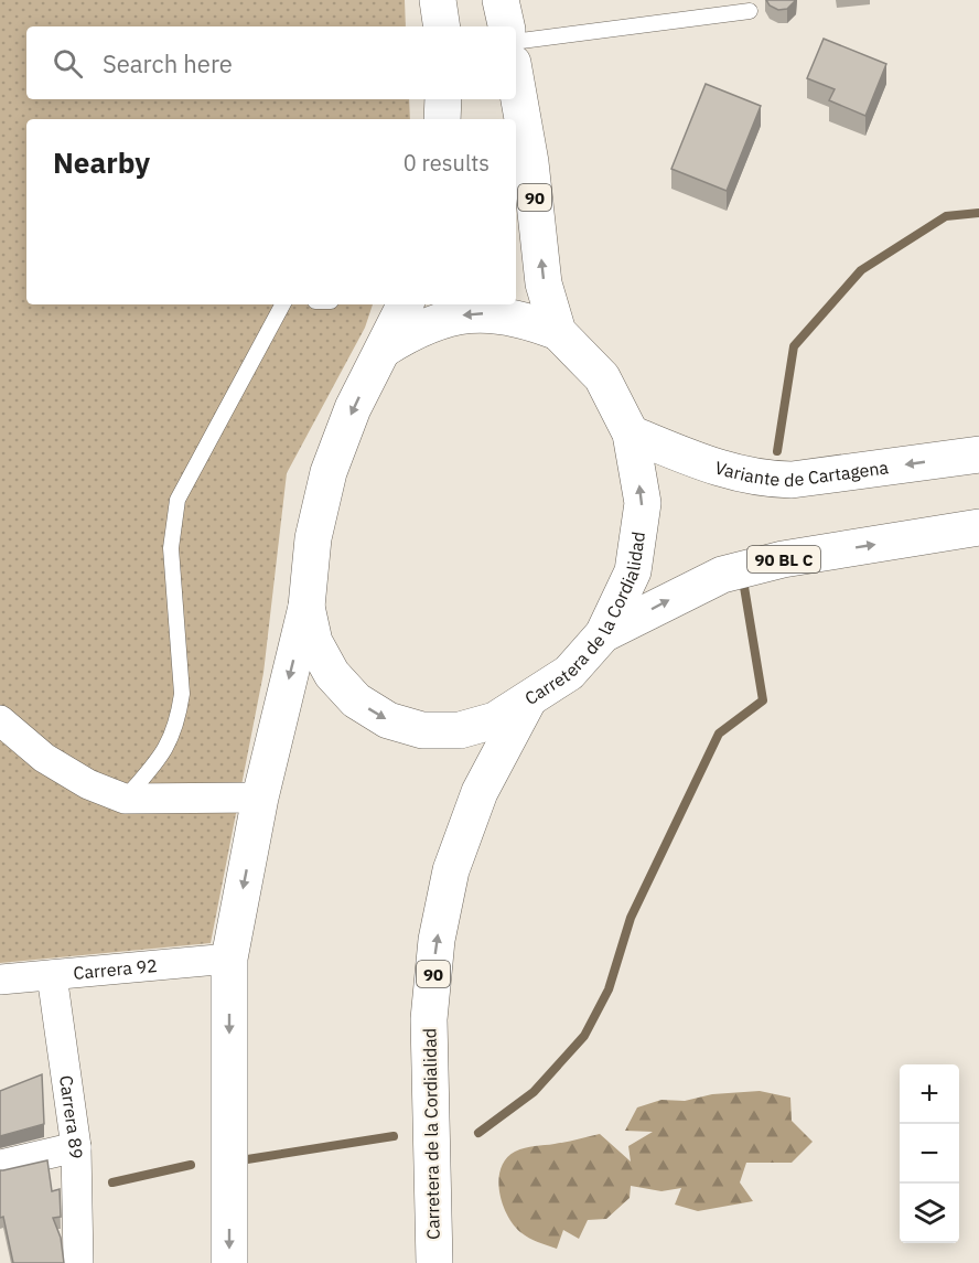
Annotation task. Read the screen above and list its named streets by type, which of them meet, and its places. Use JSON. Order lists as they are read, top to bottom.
{
  "streets": {
    "highway": [
      "90",
      "Variante de Cartagena",
      "90 BL C",
      "Carretera de la Cordialidad"
    ],
    "street": ["Carrera 92", "Carrera 89"]
  },
  "crossings": [
    ["Variante de Cartagena", "Carretera de la Cordialidad"],
    ["90 BL C", "Carretera de la Cordialidad"],
    ["Carrera 92", "Carrera 89"]
  ],
  "page": {
    "search": "Search here",
    "heading": ["Nearby", "0 results"],
    "map_buttons": ["+", "−"]
  }
}
